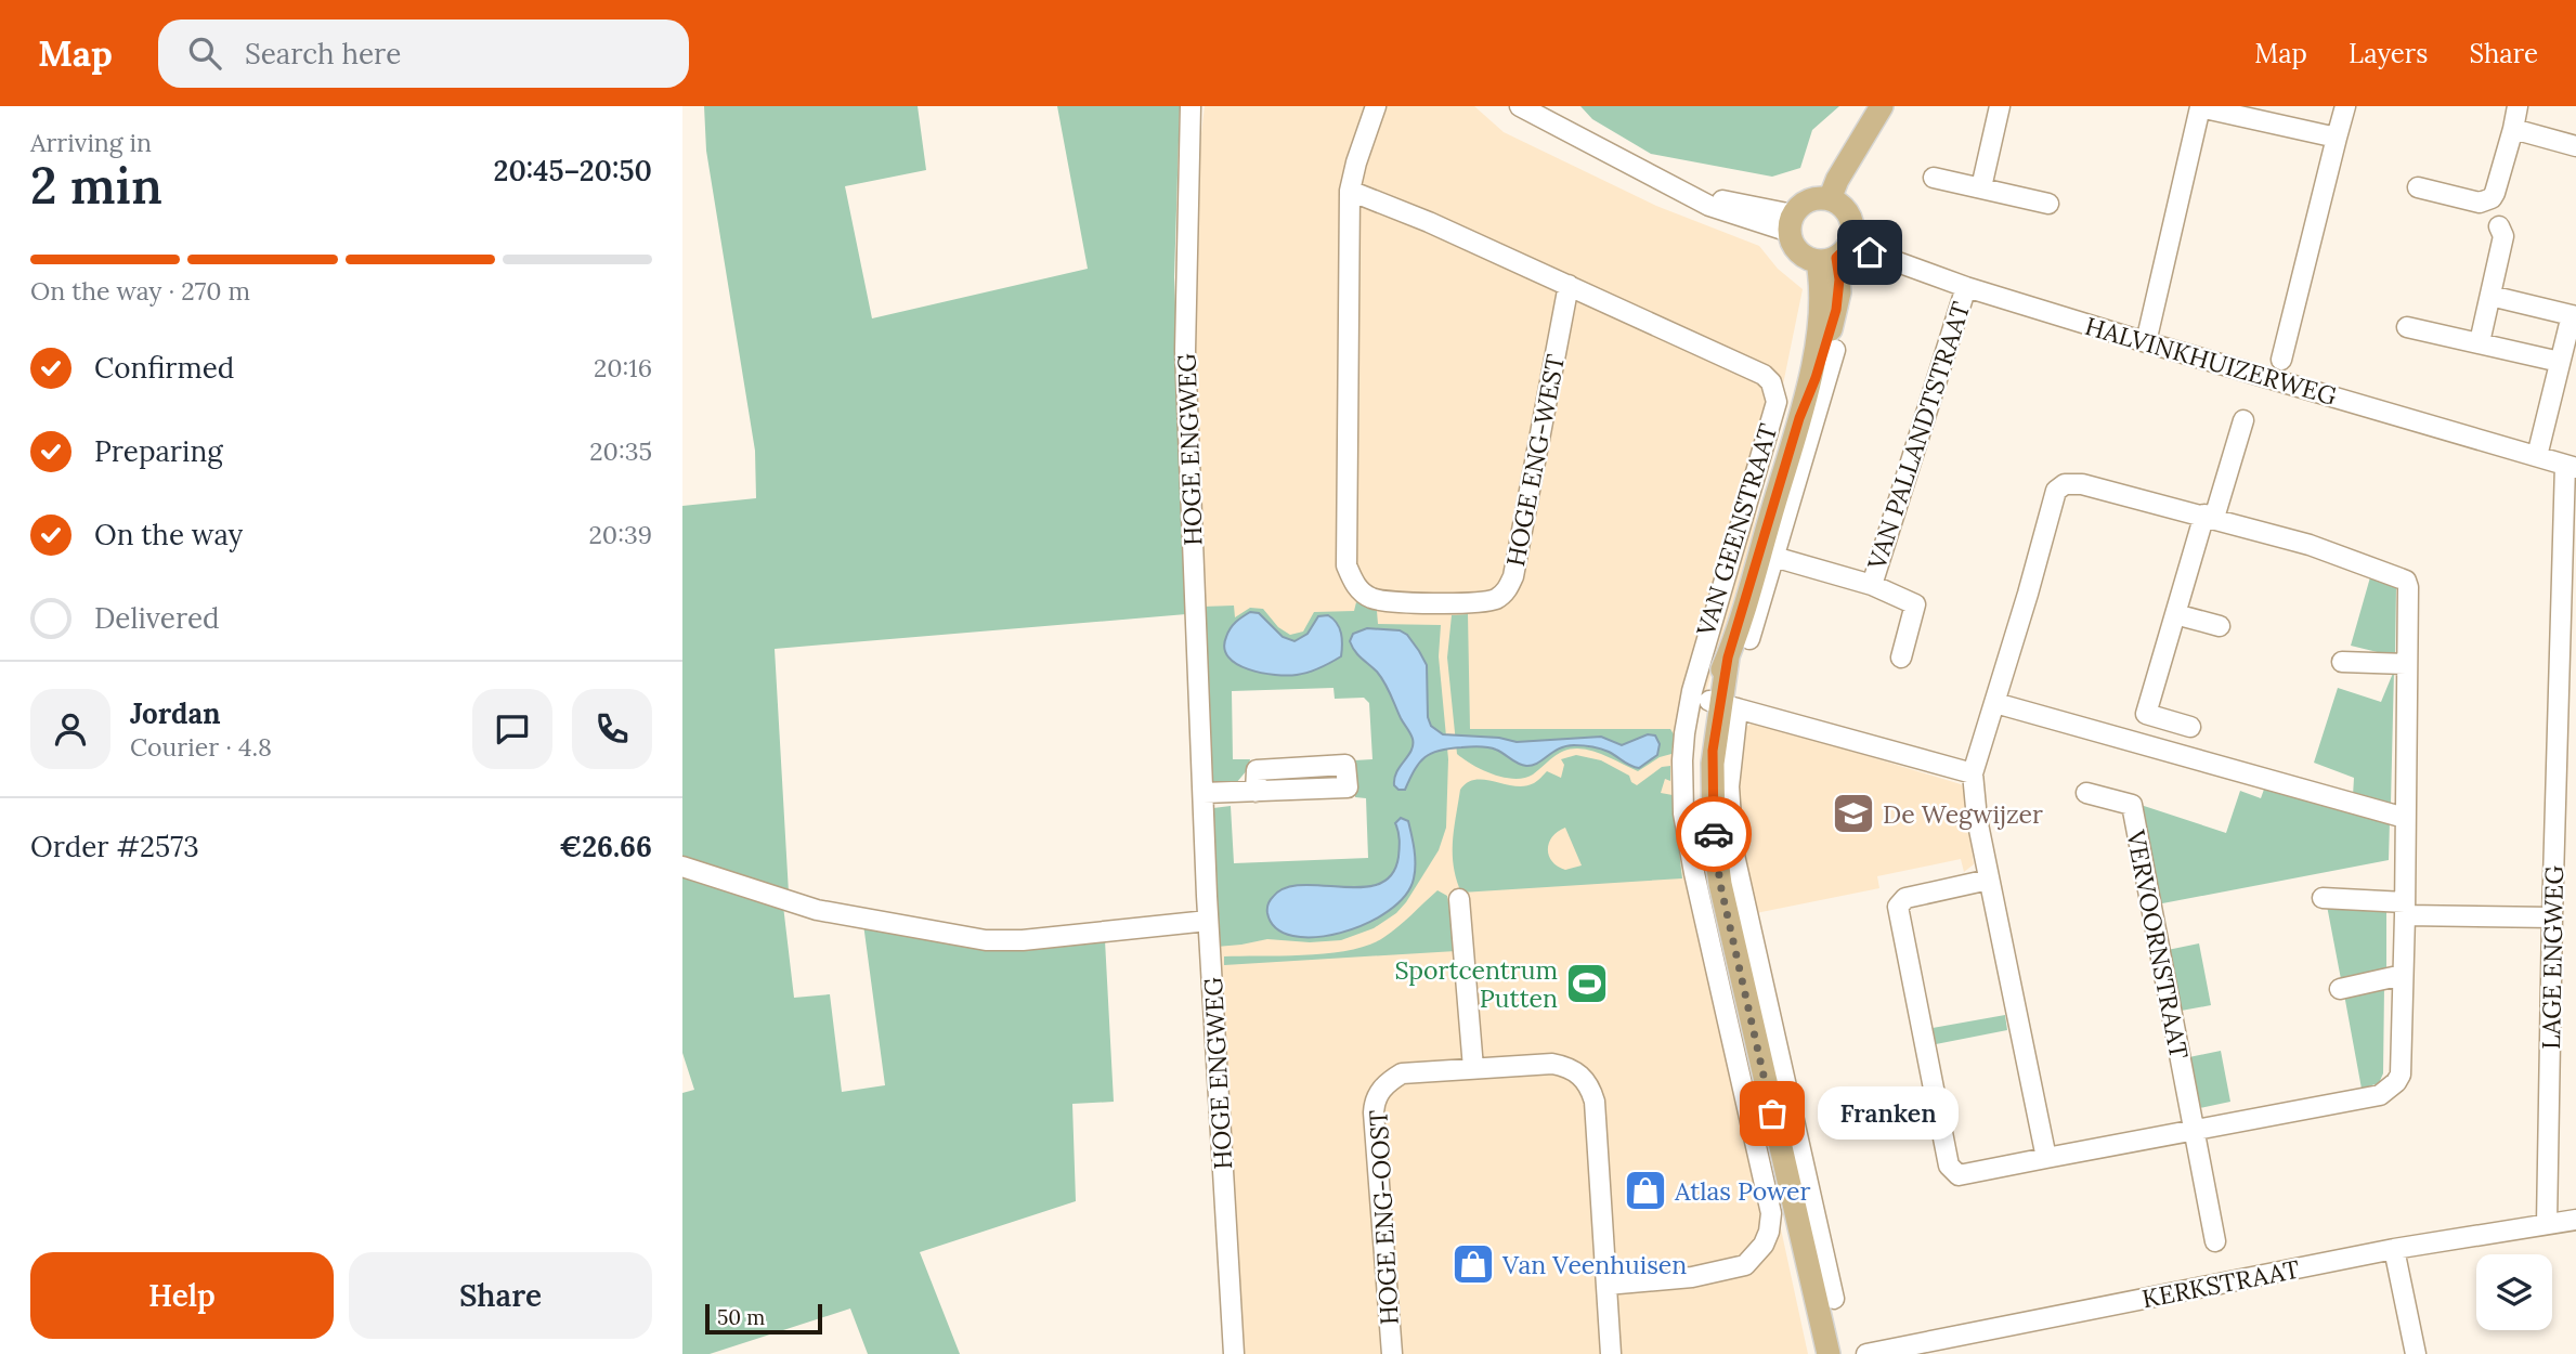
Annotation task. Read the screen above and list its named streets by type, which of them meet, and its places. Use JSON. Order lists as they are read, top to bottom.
{
  "streets": {
    "main road": ["VAN GEENSTRAAT"],
    "street": [
      "HALVINKHUIZERWEG",
      "VAN PALLANDTSTRAAT",
      "HOGE ENGWEG",
      "HOGE ENG-WEST",
      "VERVOORNSTRAAT",
      "LAGE ENGWEG",
      "HOGE ENG-OOST",
      "KERKSTRAAT"
    ]
  },
  "crossings": [
    ["HALVINKHUIZERWEG", "VAN PALLANDTSTRAAT"],
    ["HALVINKHUIZERWEG", "VAN GEENSTRAAT"],
    ["HALVINKHUIZERWEG", "LAGE ENGWEG"],
    ["VAN PALLANDTSTRAAT", "VAN GEENSTRAAT"],
    ["LAGE ENGWEG", "KERKSTRAAT"]
  ],
  "places": {
    "school or university": ["De Wegwijzer"],
    "sports": ["Sportcentrum Putten"],
    "other": ["Franken"],
    "shop": ["Atlas Power", "Van Veenhuisen"]
  },
  "scale_bar": "50 m",
  "page": {
    "header": "Map",
    "search": "Search here",
    "nav": ["Map", "Layers", "Share"],
    "heading": ["2 min", "Arriving in", "20:45–20:50"],
    "panel": [
      "Jordan",
      "Courier · 4.8",
      "Order #2573",
      "€26.66"
    ],
    "bar": "On the way · 270 m",
    "list": [
      ["Confirmed", "20:16"],
      ["Preparing", "20:35"],
      ["On the way", "20:39"],
      "Delivered"
    ],
    "bubble": "Franken",
    "buttons": ["Help", "Share"],
    "scale": "50 m"
  }
}
